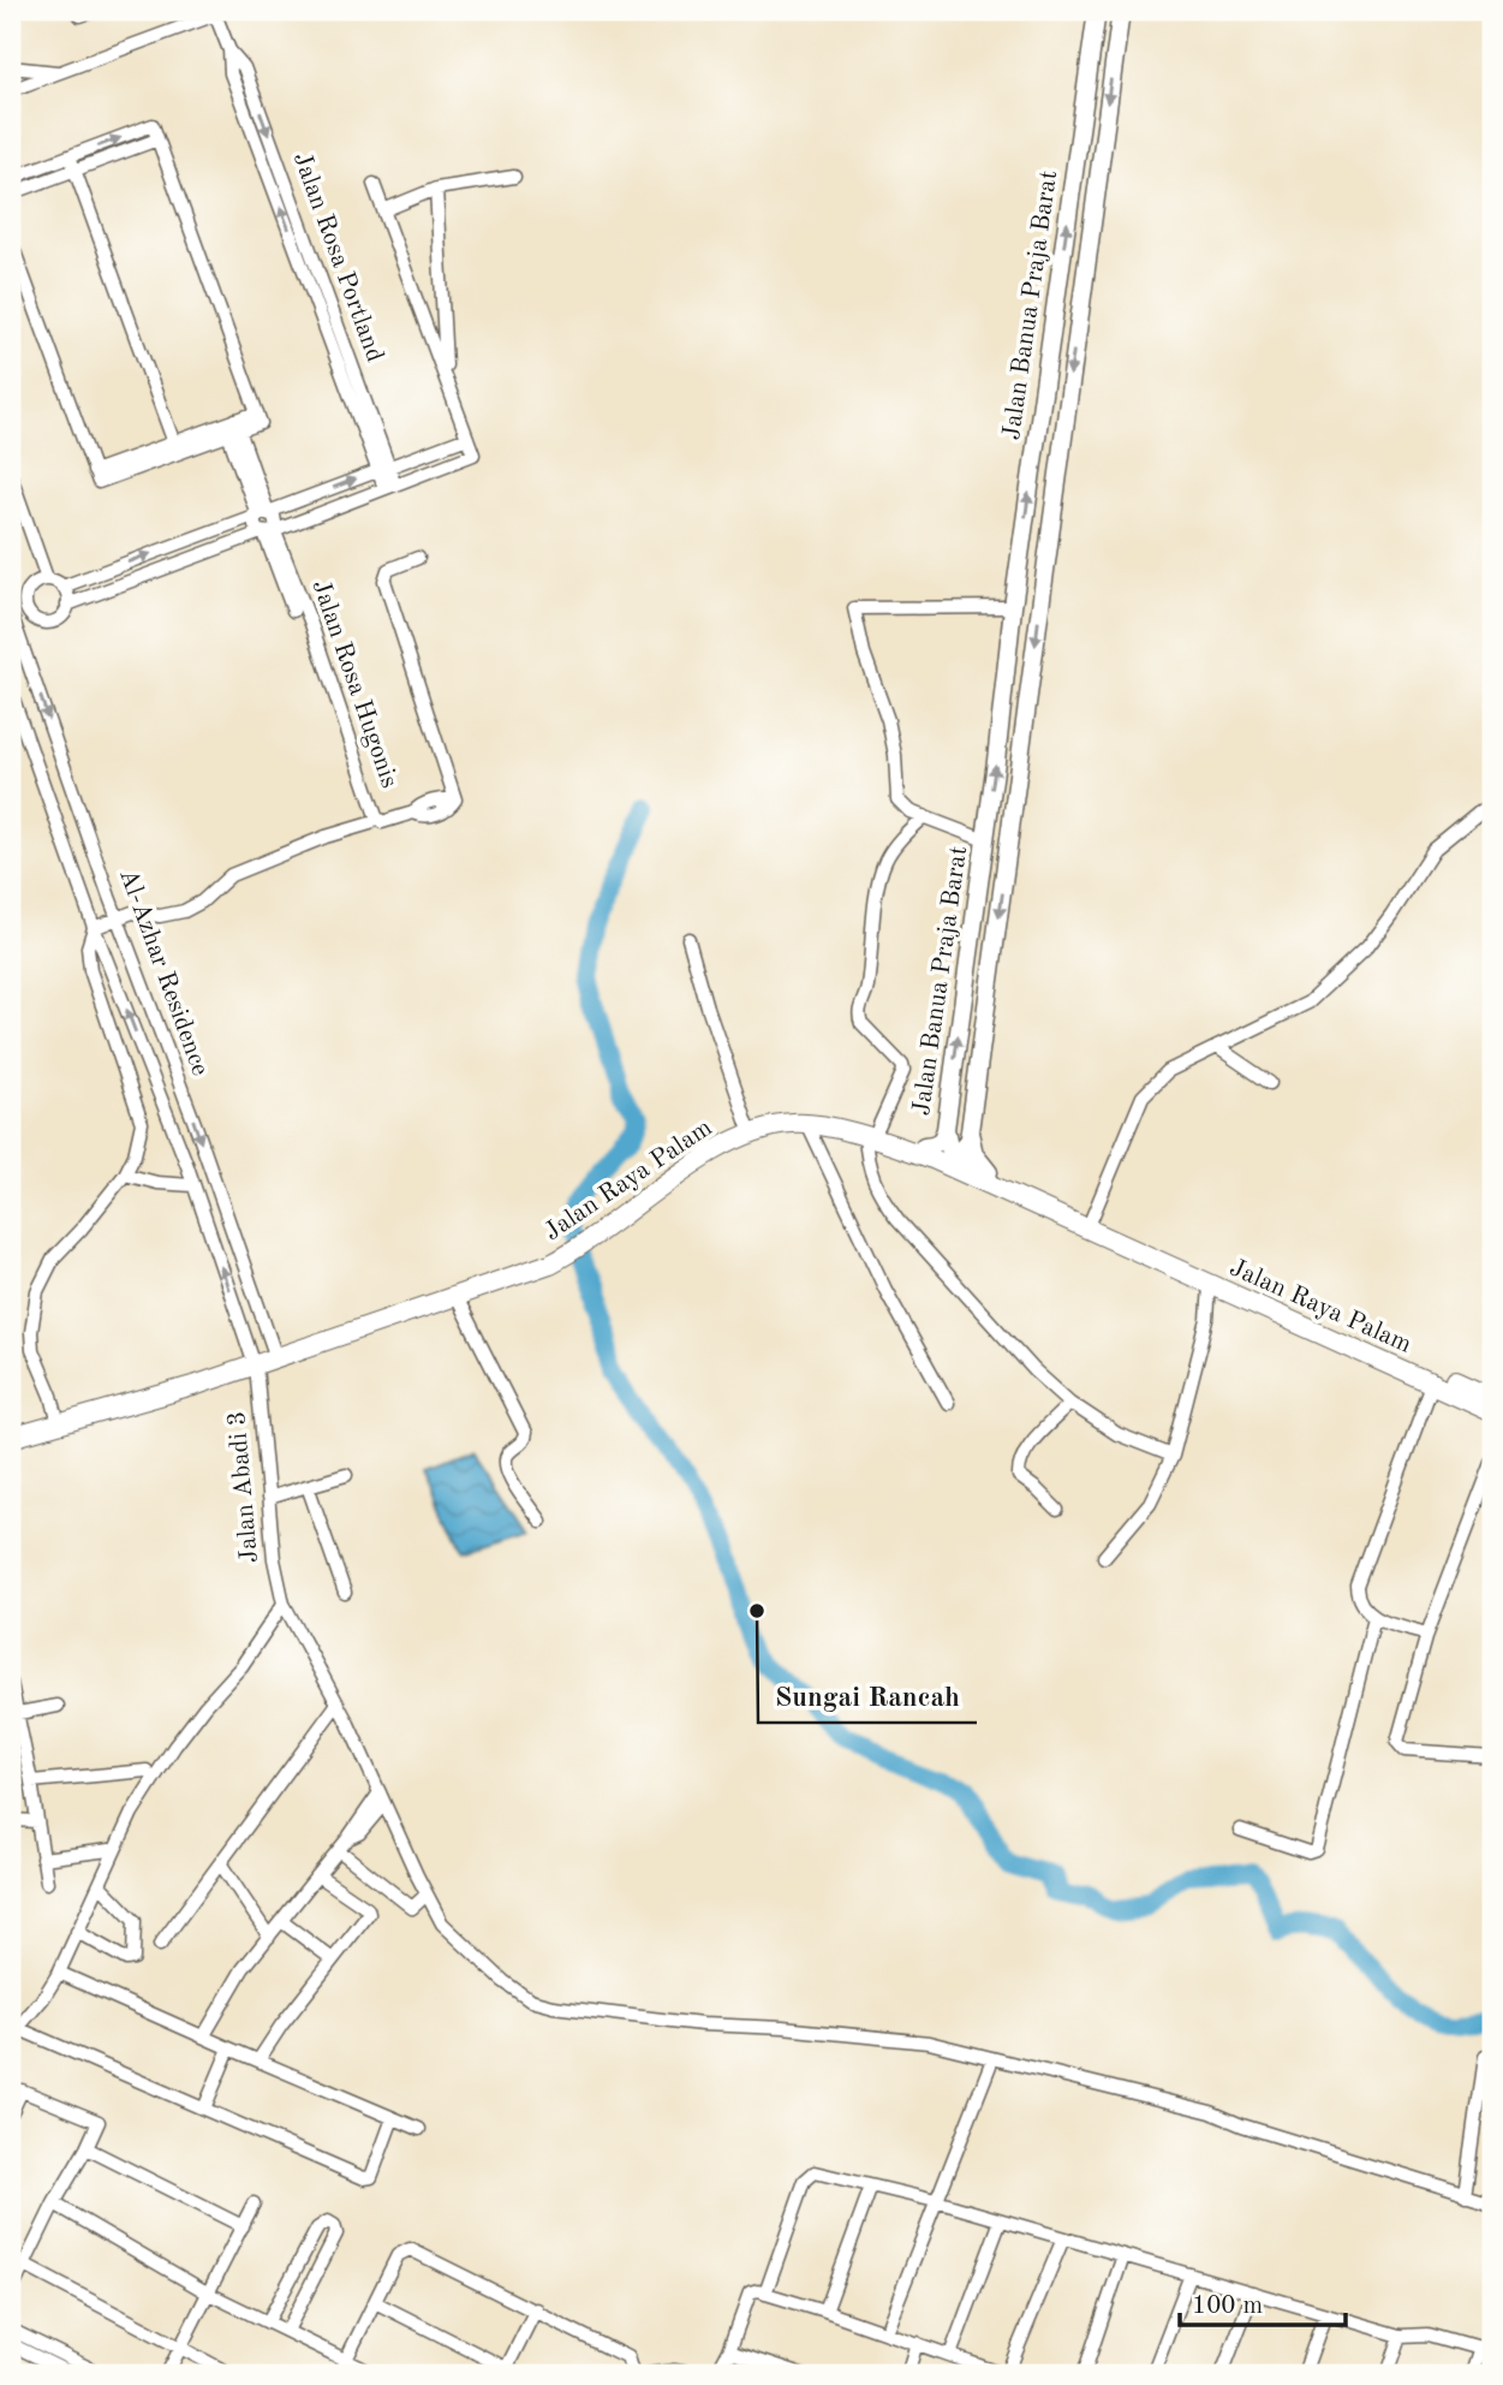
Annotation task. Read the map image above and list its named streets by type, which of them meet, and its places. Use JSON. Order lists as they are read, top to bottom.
{
  "streets": {
    "main road": ["Jalan Raya Palam"],
    "street": [
      "Jalan Rosa Portland",
      "Jalan Banua Praja Barat",
      "Jalan Rosa Hugonis",
      "Al-Azhar Residence",
      "Jalan Abadi 3"
    ]
  },
  "crossings": [
    ["Jalan Banua Praja Barat", "Jalan Raya Palam"],
    ["Al-Azhar Residence", "Jalan Raya Palam"],
    ["Al-Azhar Residence", "Jalan Abadi 3"],
    ["Jalan Raya Palam", "Jalan Abadi 3"]
  ],
  "places": ["Sungai Rancah"],
  "scale_bar": "100 m"
}
